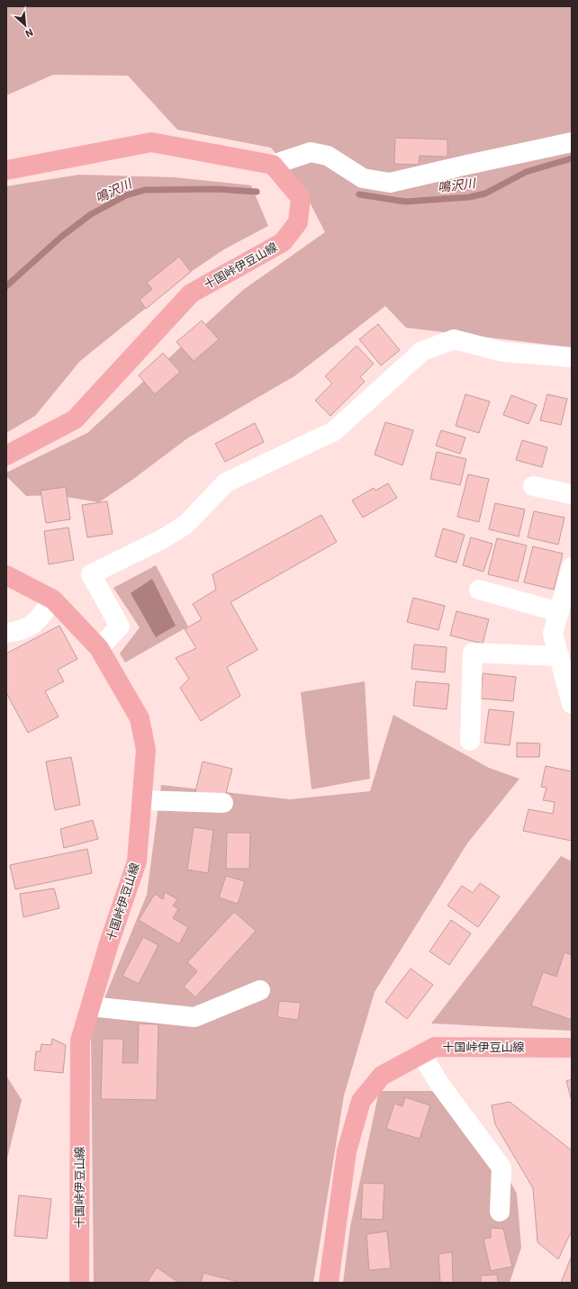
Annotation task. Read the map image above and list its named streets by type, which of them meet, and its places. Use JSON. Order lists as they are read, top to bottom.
{
  "streets": {
    "main road": ["十国峠伊豆山線"]
  },
  "water": ["鳴沢川"],
  "north": "bottom right"
}
